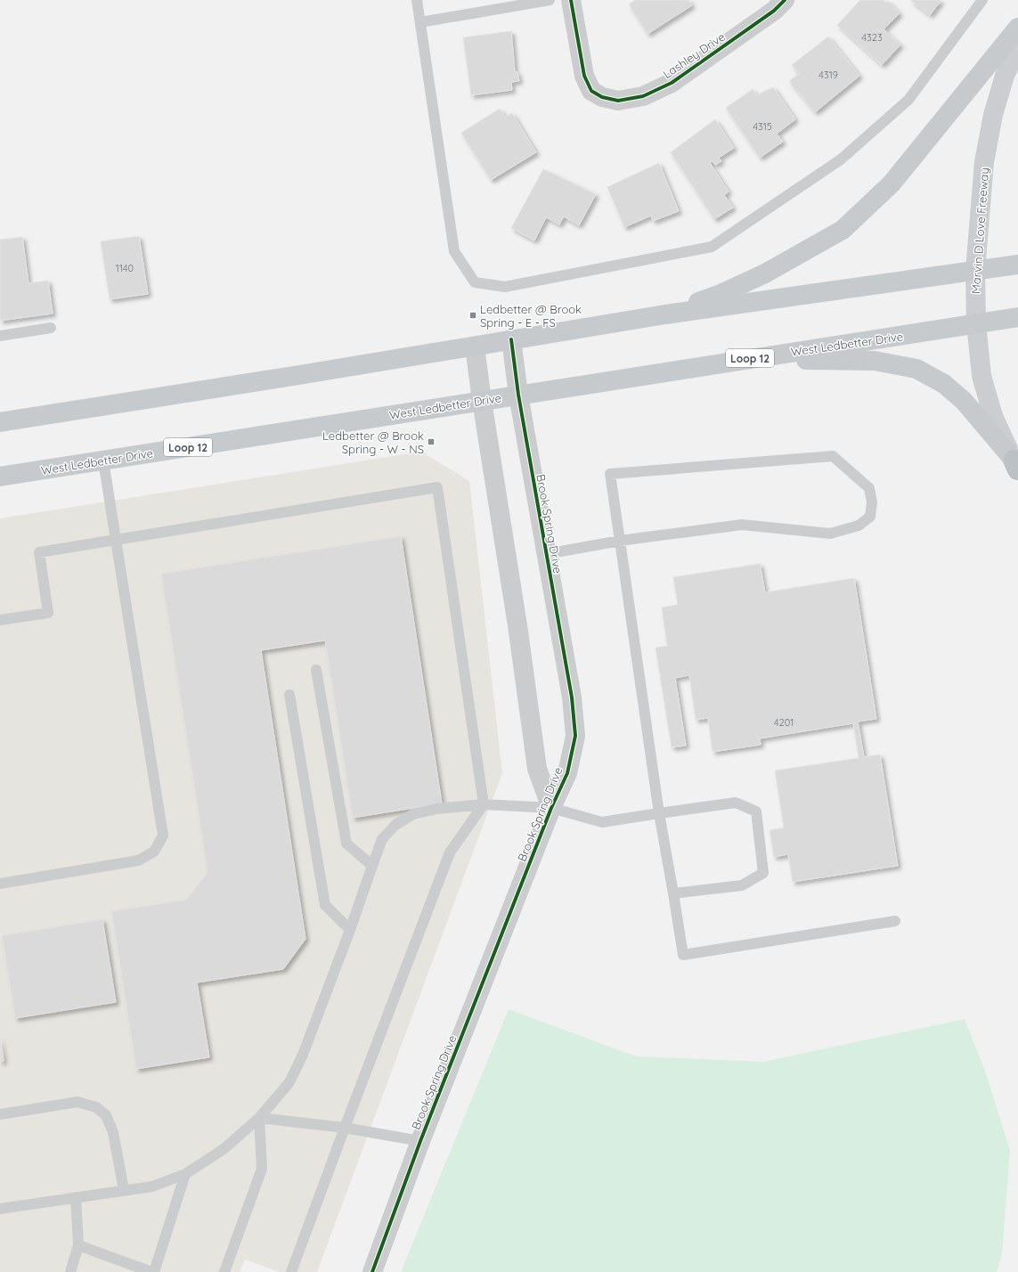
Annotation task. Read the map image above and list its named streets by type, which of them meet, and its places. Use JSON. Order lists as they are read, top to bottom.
{
  "streets": {
    "main road": ["Marvin D Love Freeway", "West Ledbetter Drive", "Loop 12"],
    "street": ["Lashley Drive", "Brook Spring Drive"]
  },
  "crossings": [
    ["Marvin D Love Freeway", "West Ledbetter Drive"],
    ["West Ledbetter Drive", "Brook Spring Drive"]
  ],
  "places": {
    "transit": ["Ledbetter @ Brook Spring - E - FS", "Ledbetter @ Brook Spring - W - NS"]
  },
  "house_numbers": [
    "4323",
    "4319",
    "4315",
    "1140",
    "4201"
  ]
}
